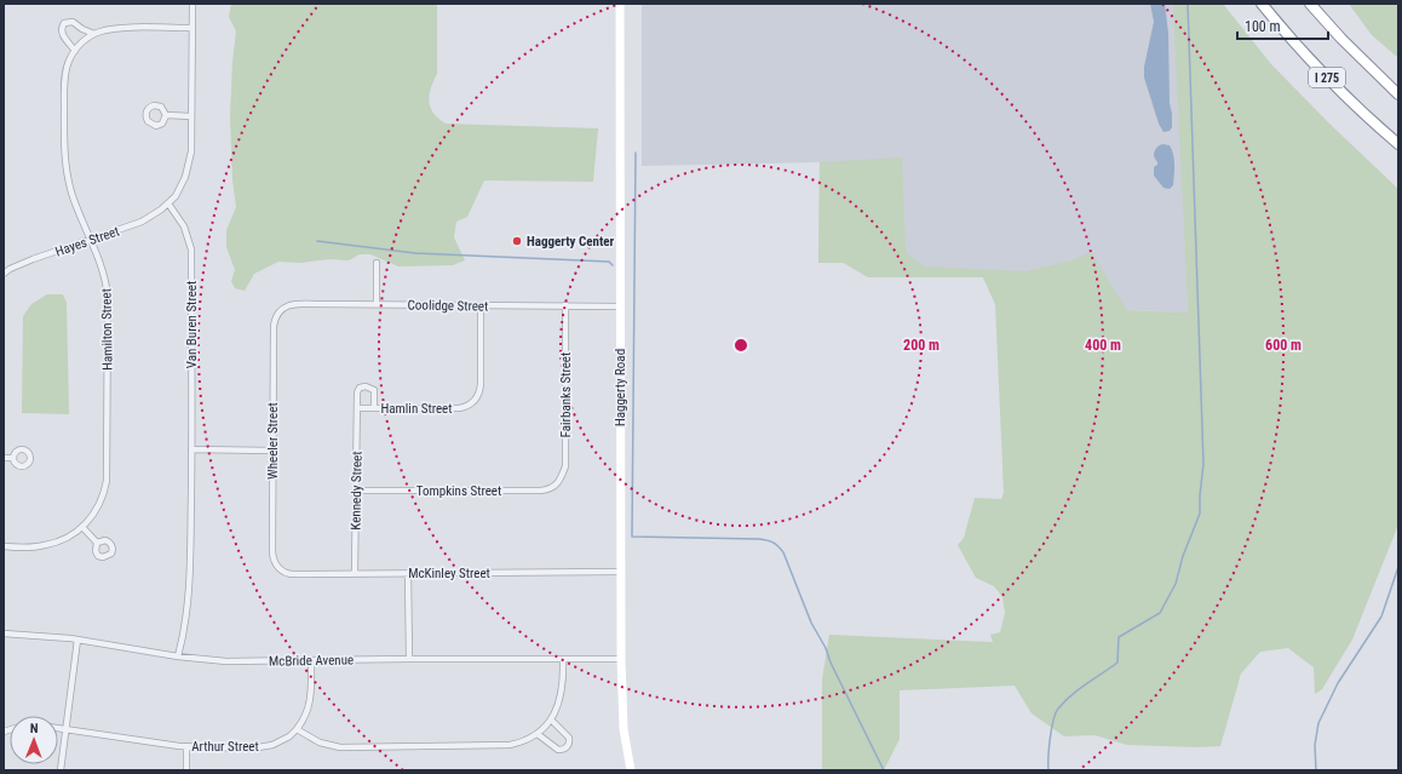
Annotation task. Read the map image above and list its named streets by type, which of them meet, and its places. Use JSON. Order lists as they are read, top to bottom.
{
  "streets": {
    "highway": ["I 275"],
    "main road": ["Haggerty Road"],
    "street": [
      "Hayes Street",
      "Coolidge Street",
      "Van Buren Street",
      "Hamilton Street",
      "Fairbanks Street",
      "Hamlin Street",
      "Wheeler Street",
      "Kennedy Street",
      "Tompkins Street",
      "McKinley Street",
      "McBride Avenue",
      "Arthur Street"
    ]
  },
  "crossings": [
    ["Hayes Street", "Van Buren Street"],
    ["Hayes Street", "Hamilton Street"],
    ["Coolidge Street", "Haggerty Road"],
    ["Coolidge Street", "Fairbanks Street"],
    ["Coolidge Street", "Hamlin Street"],
    ["Coolidge Street", "Wheeler Street"],
    ["Van Buren Street", "McBride Avenue"],
    ["Haggerty Road", "McKinley Street"],
    ["Haggerty Road", "McBride Avenue"],
    ["Fairbanks Street", "Tompkins Street"],
    ["Hamlin Street", "Kennedy Street"],
    ["Wheeler Street", "McKinley Street"],
    ["Kennedy Street", "Tompkins Street"],
    ["Kennedy Street", "McKinley Street"]
  ],
  "places": ["Haggerty Center"],
  "scale_bar": "100 m",
  "north": "top",
  "rings": ["200 m", "400 m", "600 m"]
}
